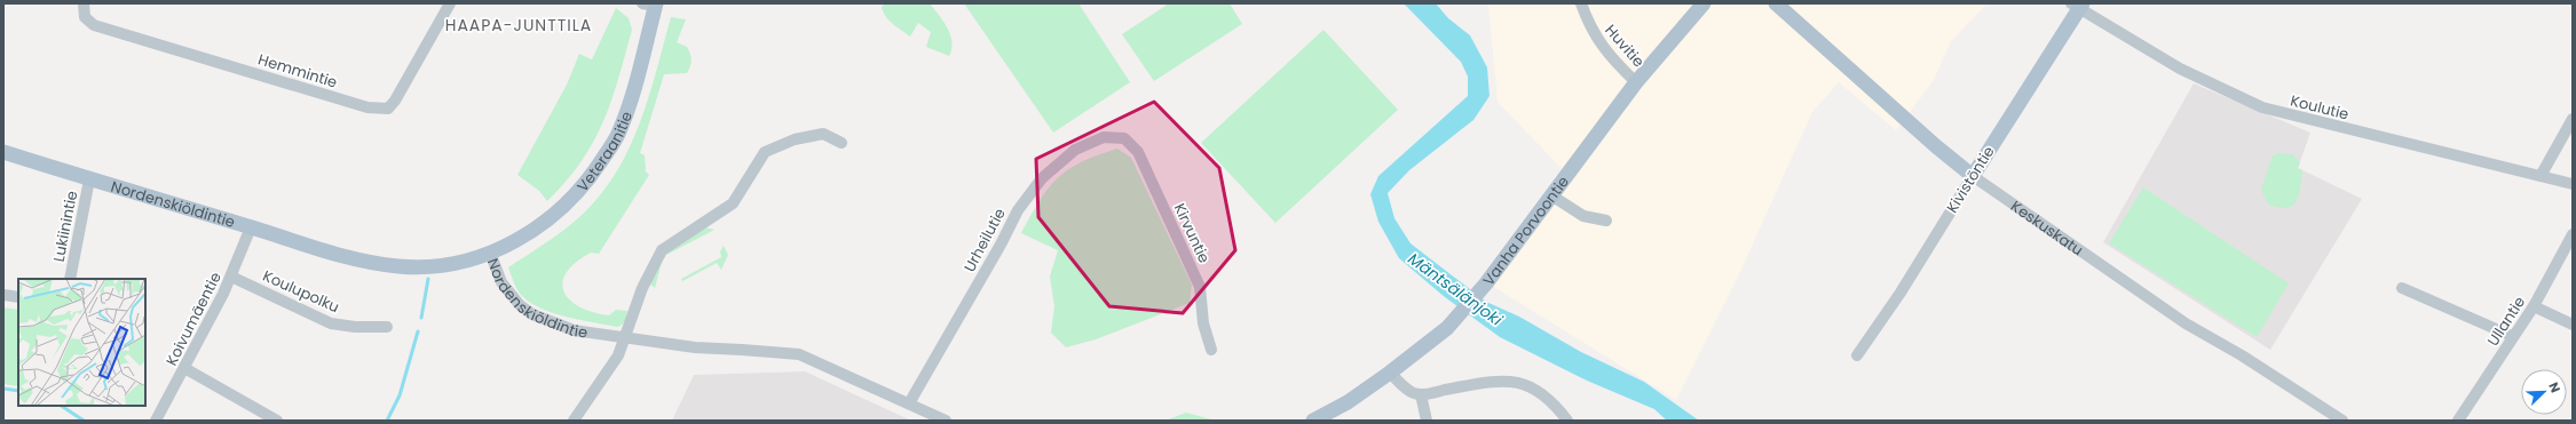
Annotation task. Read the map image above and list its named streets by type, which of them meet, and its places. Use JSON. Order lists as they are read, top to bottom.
{
  "streets": {
    "main road": [
      "Veteraanitie",
      "Kivistöntie",
      "Nordenskiöldintie",
      "Keskuskatu",
      "Vanha Porvoontie"
    ],
    "street": [
      "Huvitie",
      "Hemmintie",
      "Koulutie",
      "Lukiinintie",
      "Kirvuntie",
      "Urheilutie",
      "Koulupolku",
      "Koivumäentie",
      "Ullantie"
    ]
  },
  "crossings": [
    ["Huvitie", "Vanha Porvoontie"],
    ["Koulutie", "Kivistöntie"],
    ["Veteraanitie", "Nordenskiöldintie"],
    ["Kivistöntie", "Keskuskatu"],
    ["Nordenskiöldintie", "Lukiinintie"],
    ["Nordenskiöldintie", "Urheilutie"],
    ["Nordenskiöldintie", "Koivumäentie"],
    ["Kirvuntie", "Urheilutie"],
    ["Koulupolku", "Koivumäentie"]
  ],
  "districts": ["HAAPA-JUNTTILA"],
  "water": ["Mäntsälänjoki"],
  "north": "top right"
}
